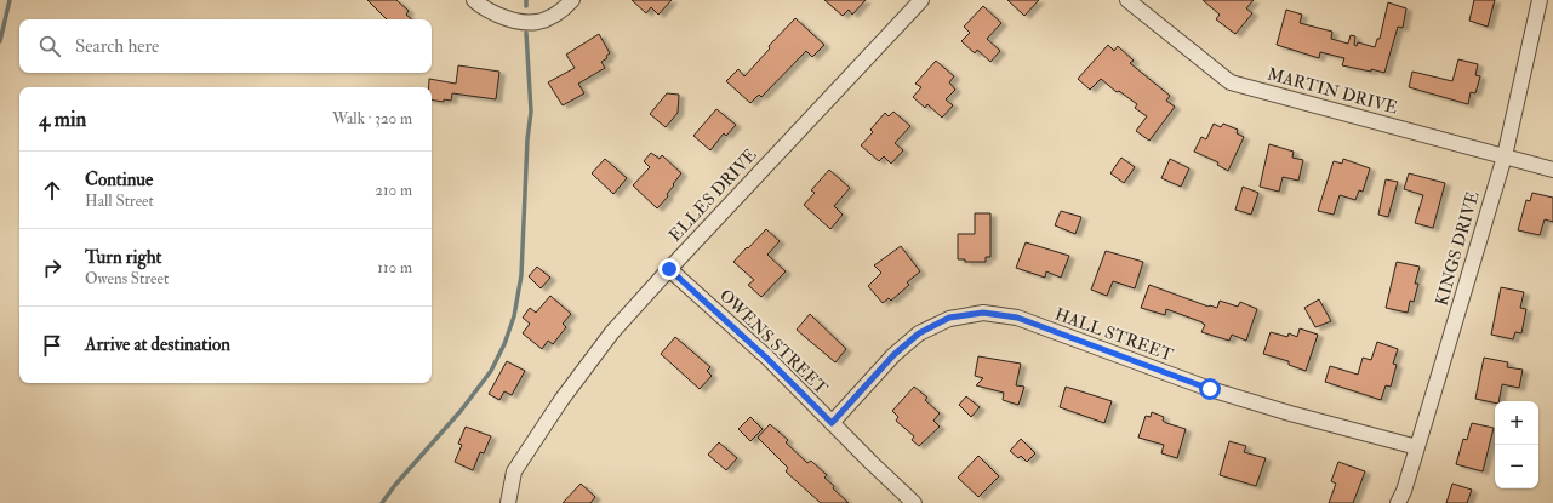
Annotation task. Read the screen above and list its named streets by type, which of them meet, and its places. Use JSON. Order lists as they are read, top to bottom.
{
  "streets": {
    "street": [
      "MARTIN DRIVE",
      "ELLES DRIVE",
      "KINGS DRIVE",
      "HALL STREET",
      "OWENS STREET"
    ]
  },
  "crossings": [
    ["MARTIN DRIVE", "KINGS DRIVE"],
    ["ELLES DRIVE", "OWENS STREET"],
    ["KINGS DRIVE", "HALL STREET"],
    ["HALL STREET", "OWENS STREET"]
  ],
  "page": {
    "search": "Search here",
    "heading": ["4 min", "Walk · 320 m"],
    "list": [
      ["Continue", "Hall Street", "210 m"],
      ["Turn right", "Owens Street", "110 m"],
      "Arrive at destination"
    ],
    "map_buttons": ["+", "−"]
  }
}
